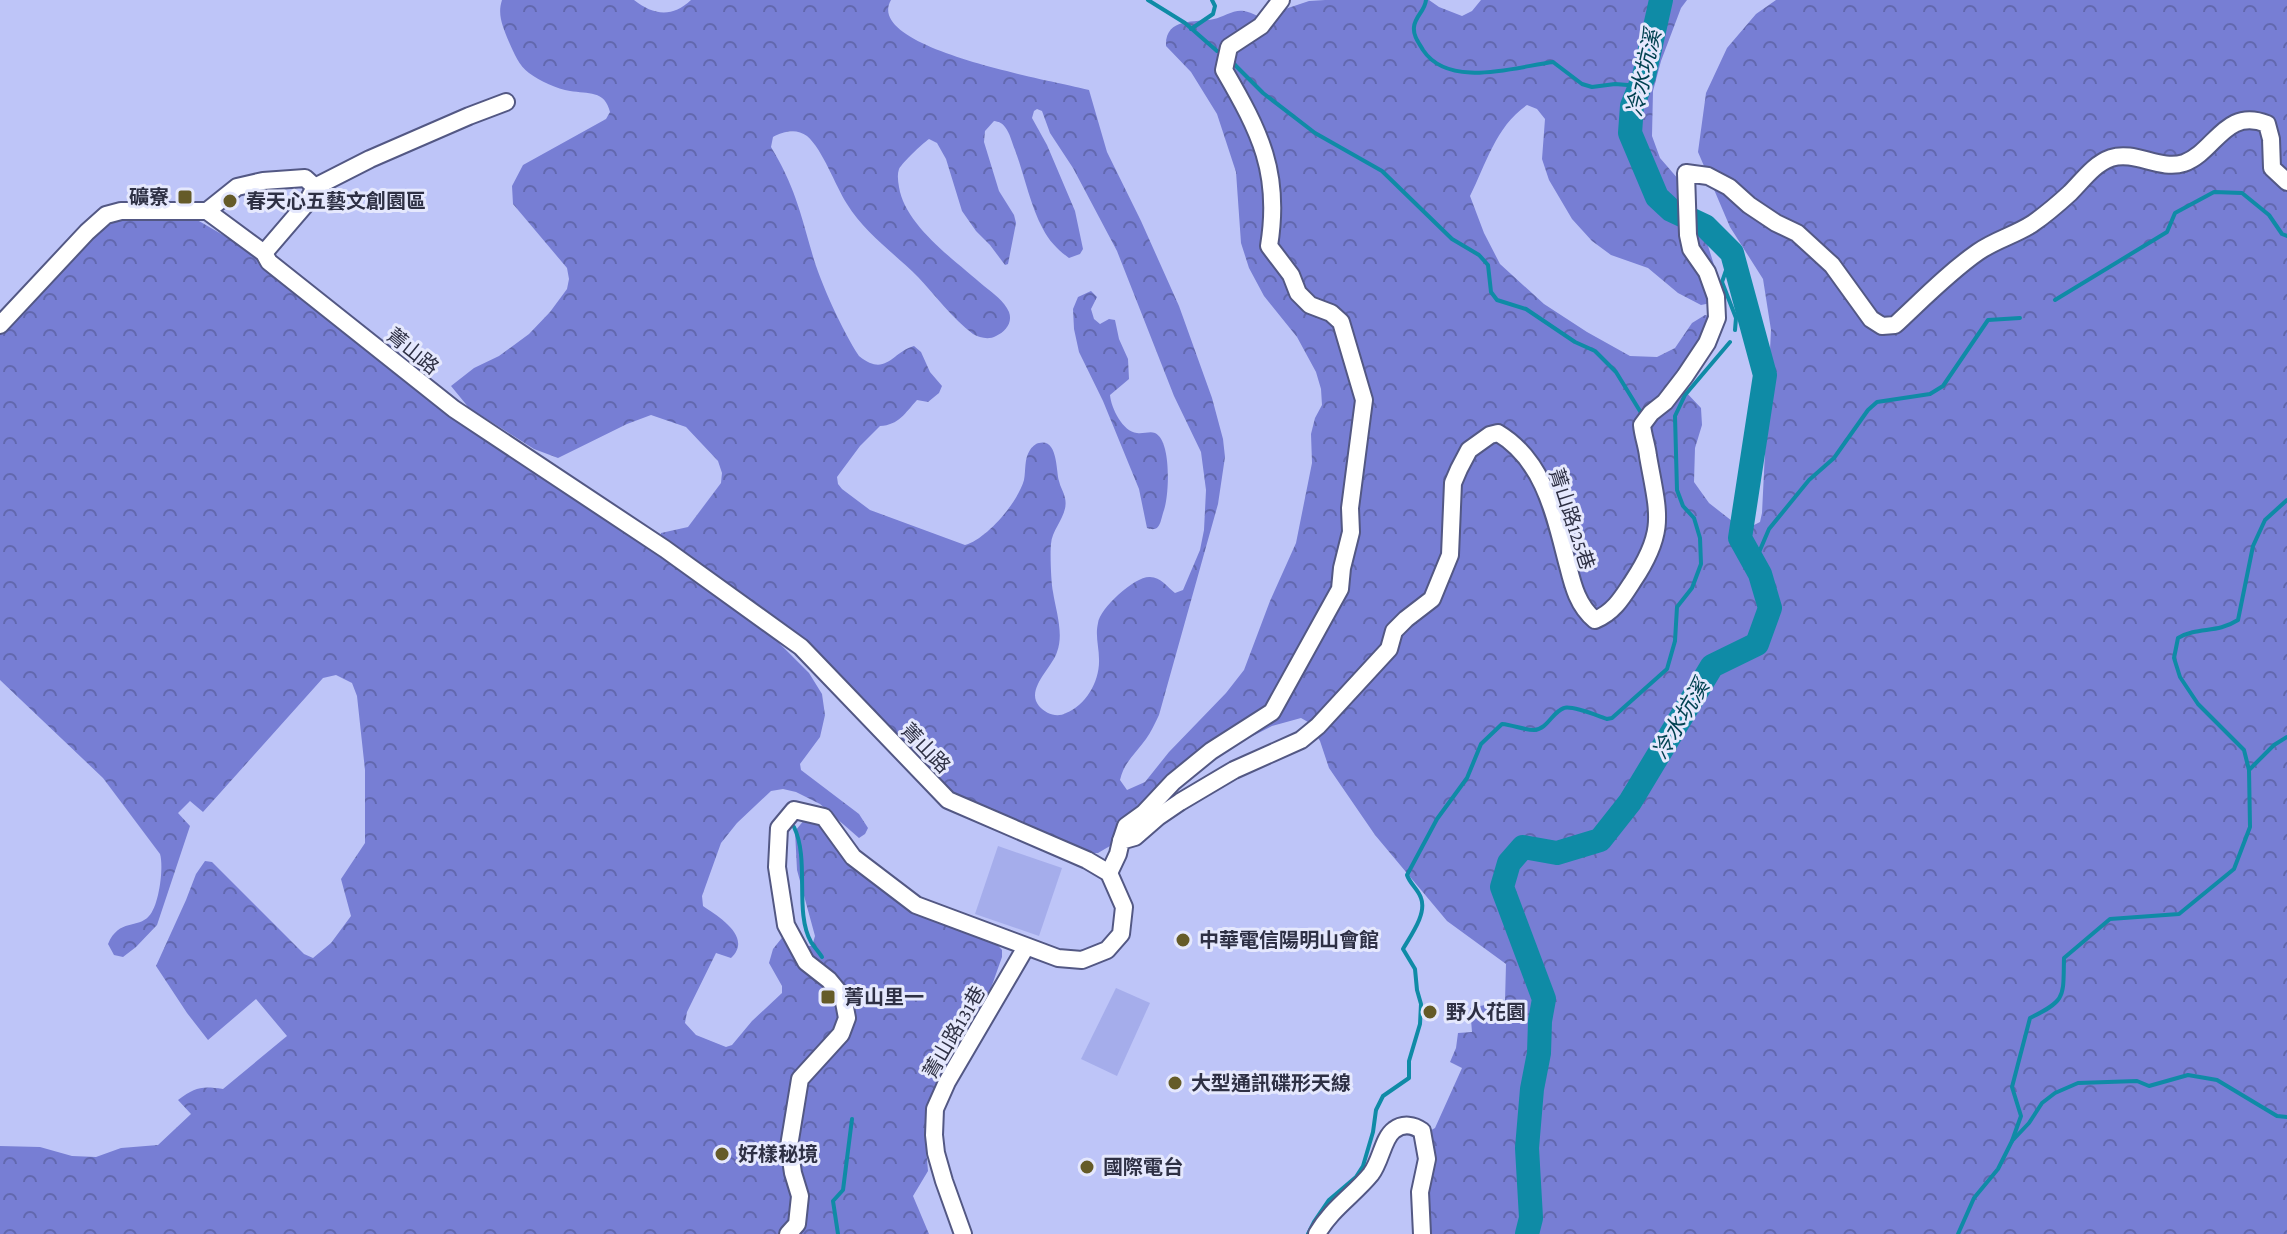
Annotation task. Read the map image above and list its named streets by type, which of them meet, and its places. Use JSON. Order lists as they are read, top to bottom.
{
  "streets": {
    "street": ["菁山路", "菁山路125巷", "菁山路131巷"]
  },
  "water": ["冷水坑溪"],
  "places": {
    "transit": ["礦寮", "菁山里一"],
    "other": [
      "春天心五藝文創園區",
      "中華電信陽明山會館",
      "野人花園",
      "大型通訊碟形天線",
      "好樣秘境",
      "國際電台"
    ]
  }
}
